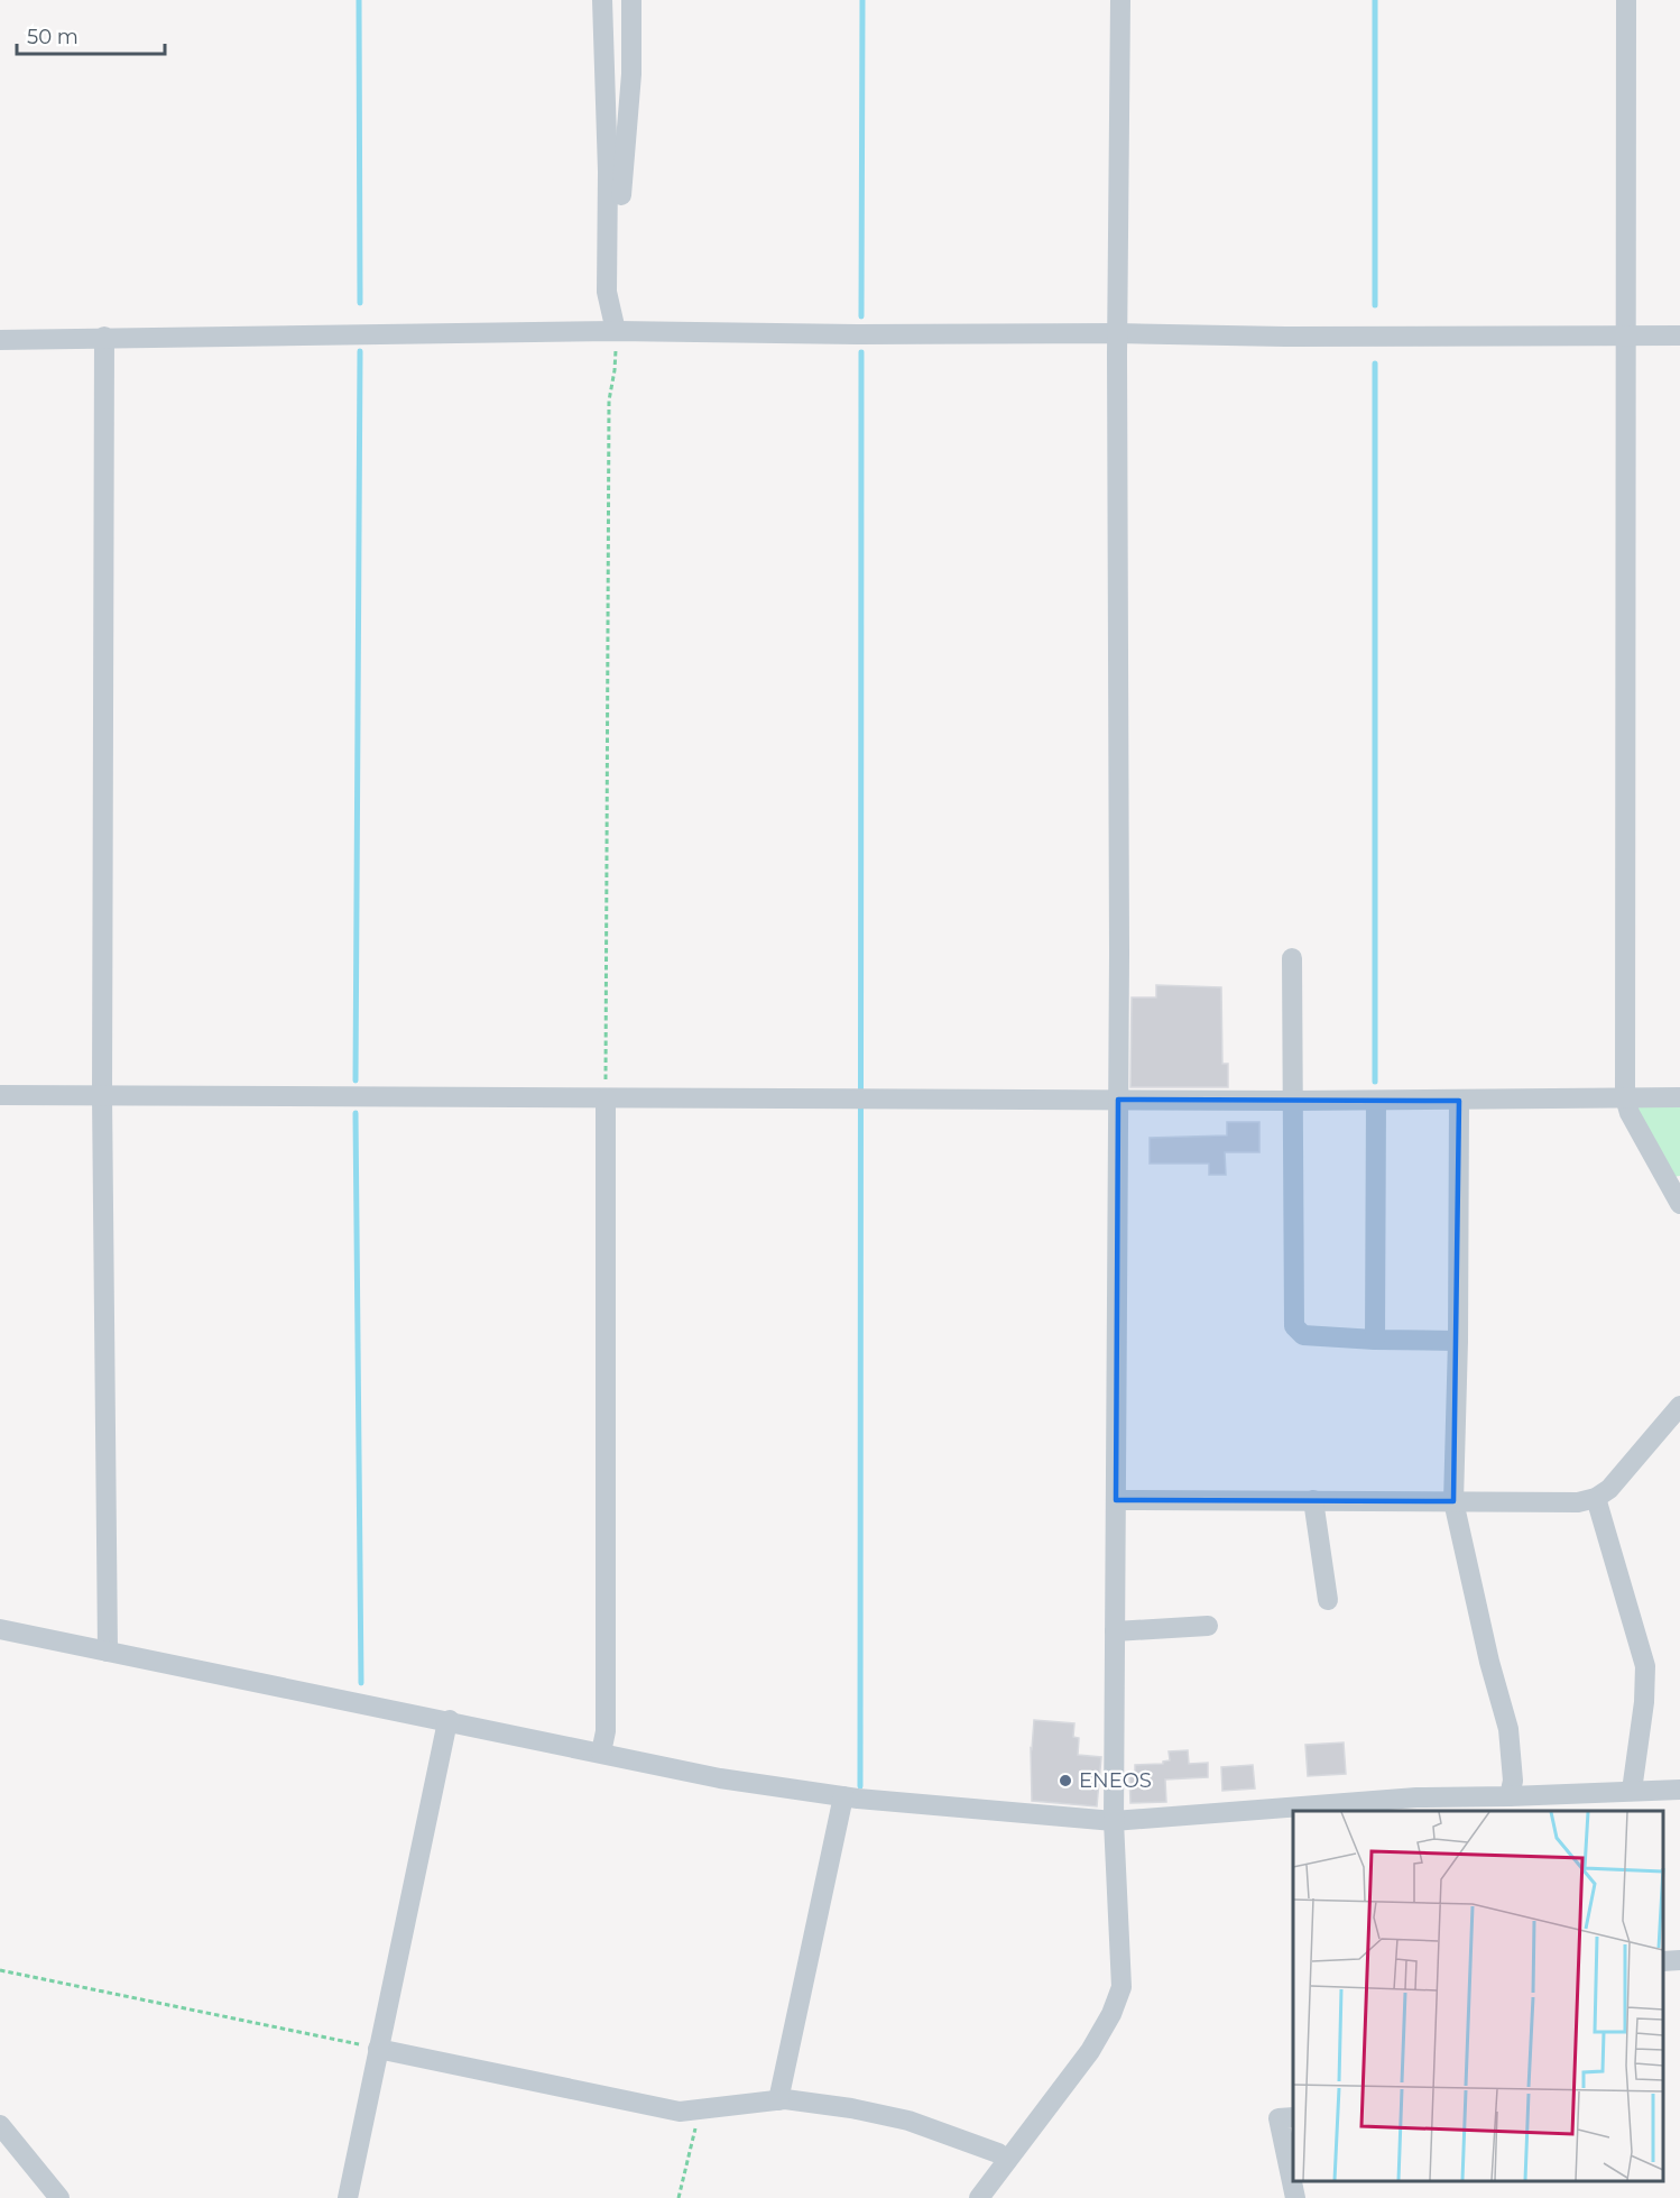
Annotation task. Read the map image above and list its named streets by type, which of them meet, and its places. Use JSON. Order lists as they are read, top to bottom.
{
  "places": ["ENEOS"],
  "scale_bar": "50 m"
}
